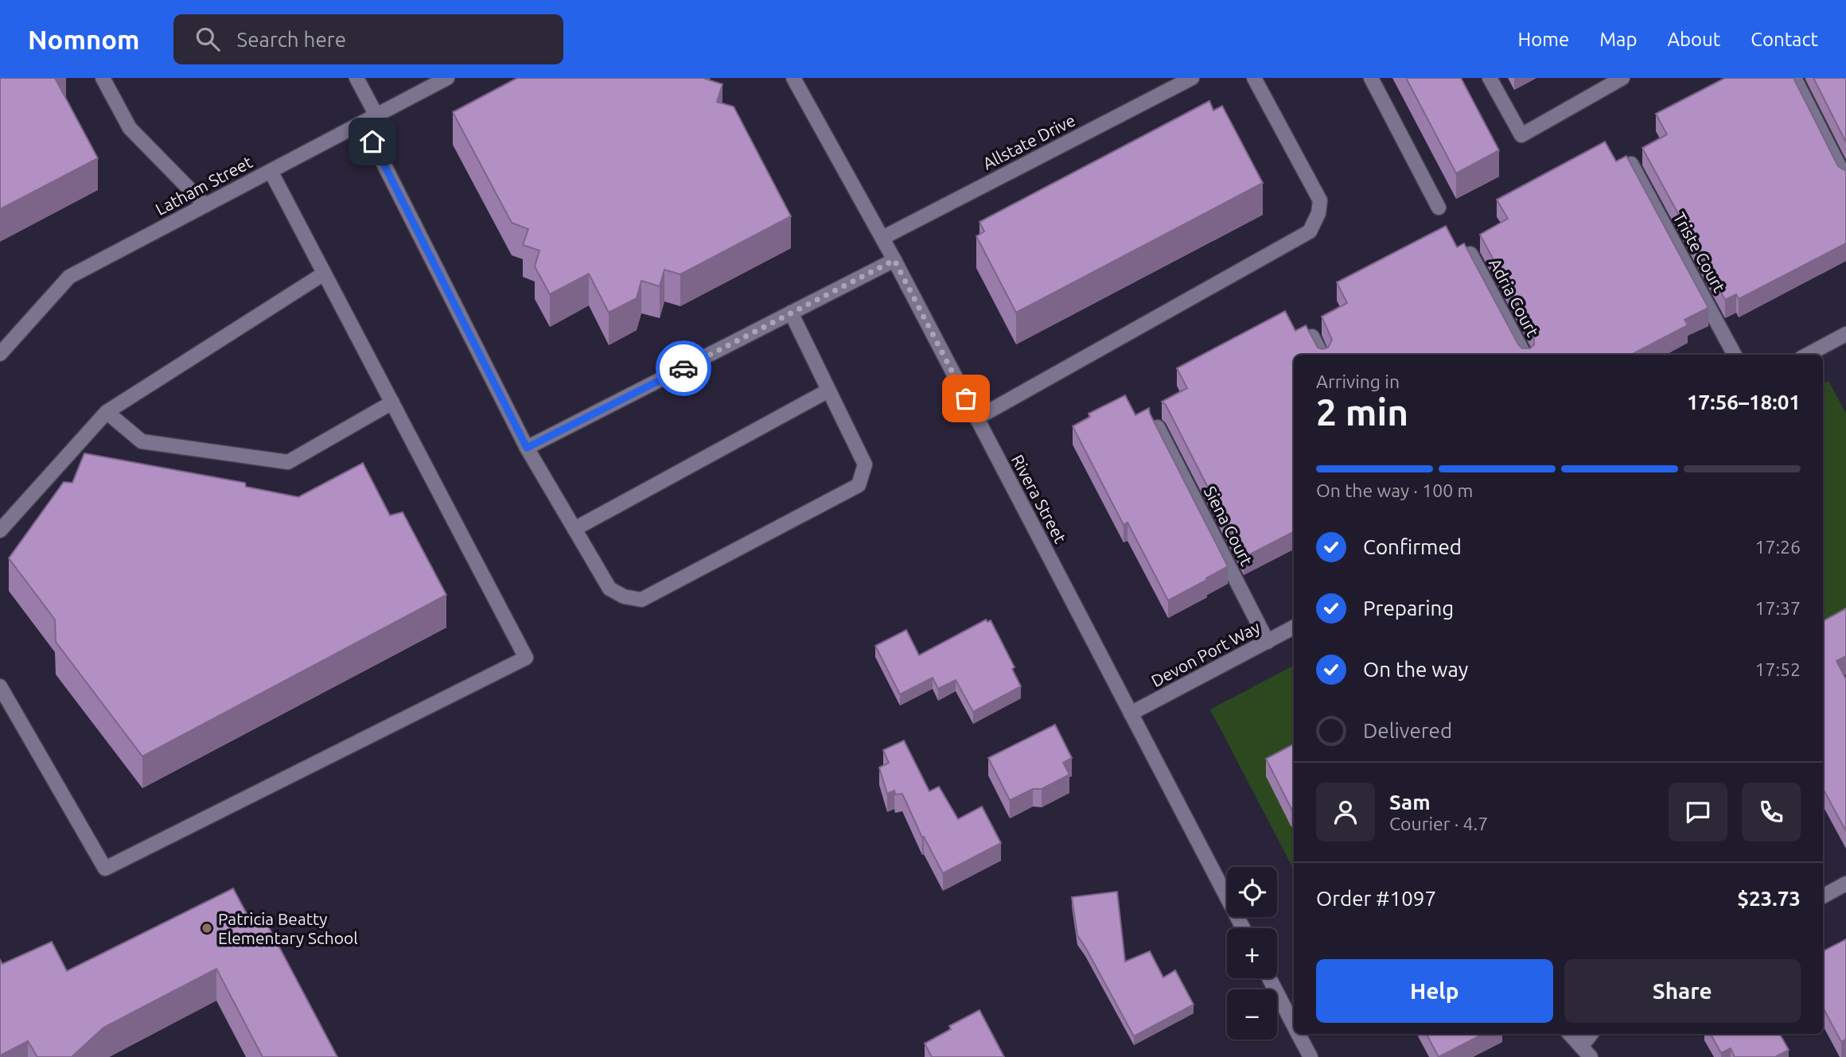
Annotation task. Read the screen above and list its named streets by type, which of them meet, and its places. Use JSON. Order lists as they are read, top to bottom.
{
  "streets": {
    "street": [
      "Allstate Drive",
      "Latham Street",
      "Triste Court",
      "Adria Court",
      "Rivera Street",
      "Siena Court",
      "Devon Port Way"
    ]
  },
  "crossings": [
    ["Allstate Drive", "Rivera Street"],
    ["Rivera Street", "Devon Port Way"],
    ["Siena Court", "Devon Port Way"]
  ],
  "places": ["Patricia Beatty Elementary School"],
  "page": {
    "header": "Nomnom",
    "search": "Search here",
    "nav": [
      "Home",
      "Map",
      "About",
      "Contact"
    ],
    "heading": ["2 min", "Arriving in", "17:56–18:01"],
    "panel": [
      "Sam",
      "Courier · 4.7",
      "Order #1097",
      "$23.73"
    ],
    "bar": "On the way · 100 m",
    "list": [
      ["Confirmed", "17:26"],
      ["Preparing", "17:37"],
      ["On the way", "17:52"],
      "Delivered"
    ],
    "map_buttons": ["+", "−"],
    "buttons": ["Help", "Share"]
  }
}
